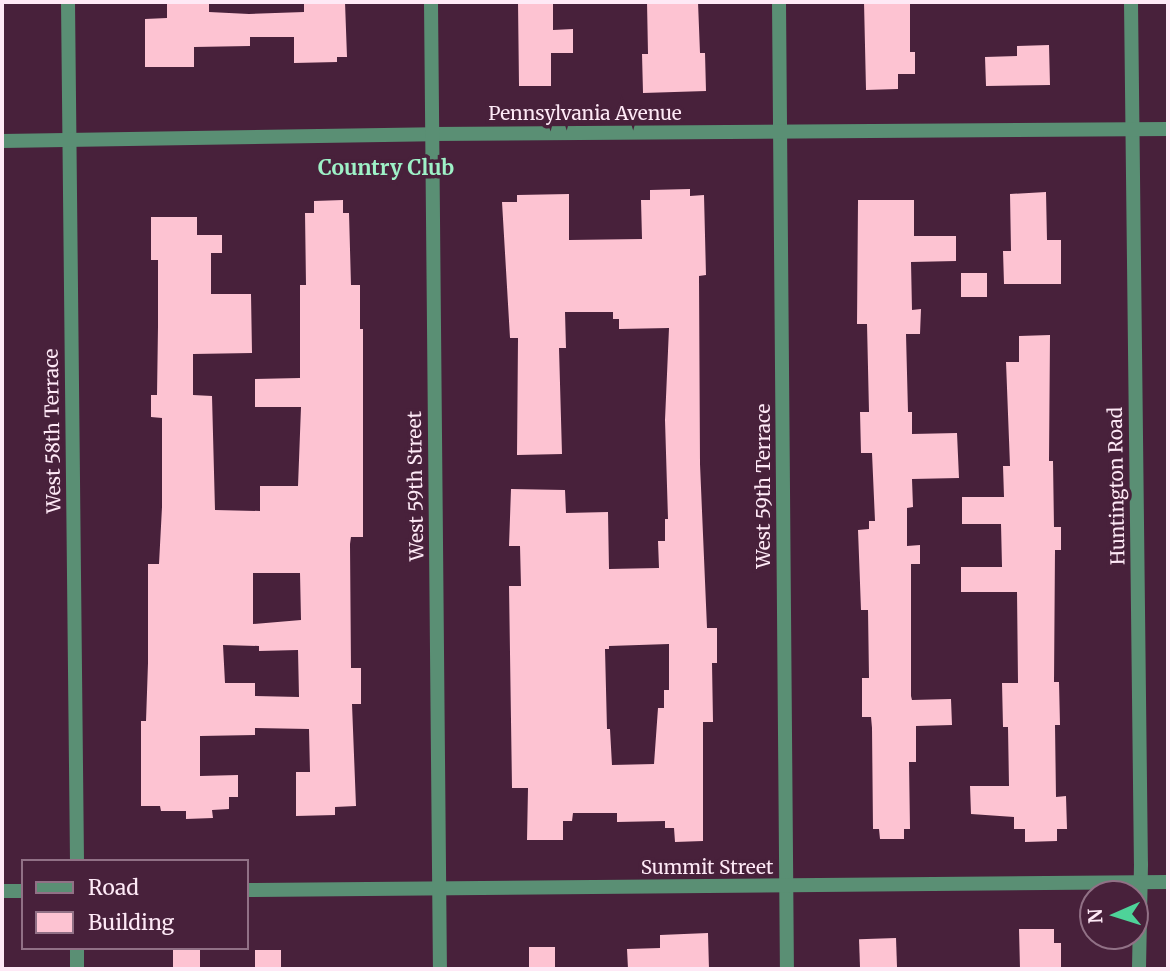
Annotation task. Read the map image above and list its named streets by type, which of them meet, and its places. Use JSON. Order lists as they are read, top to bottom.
{
  "streets": {
    "street": [
      "Pennsylvania Avenue",
      "West 58th Terrace",
      "West 59th Street",
      "West 59th Terrace",
      "Huntington Road",
      "Summit Street"
    ]
  },
  "crossings": [
    ["Pennsylvania Avenue", "West 58th Terrace"],
    ["Pennsylvania Avenue", "West 59th Street"],
    ["Pennsylvania Avenue", "West 59th Terrace"],
    ["Pennsylvania Avenue", "Huntington Road"],
    ["West 59th Street", "Summit Street"],
    ["West 59th Terrace", "Summit Street"]
  ],
  "districts": ["Country Club"],
  "legend": ["Road", "Building"],
  "north": "left"
}
